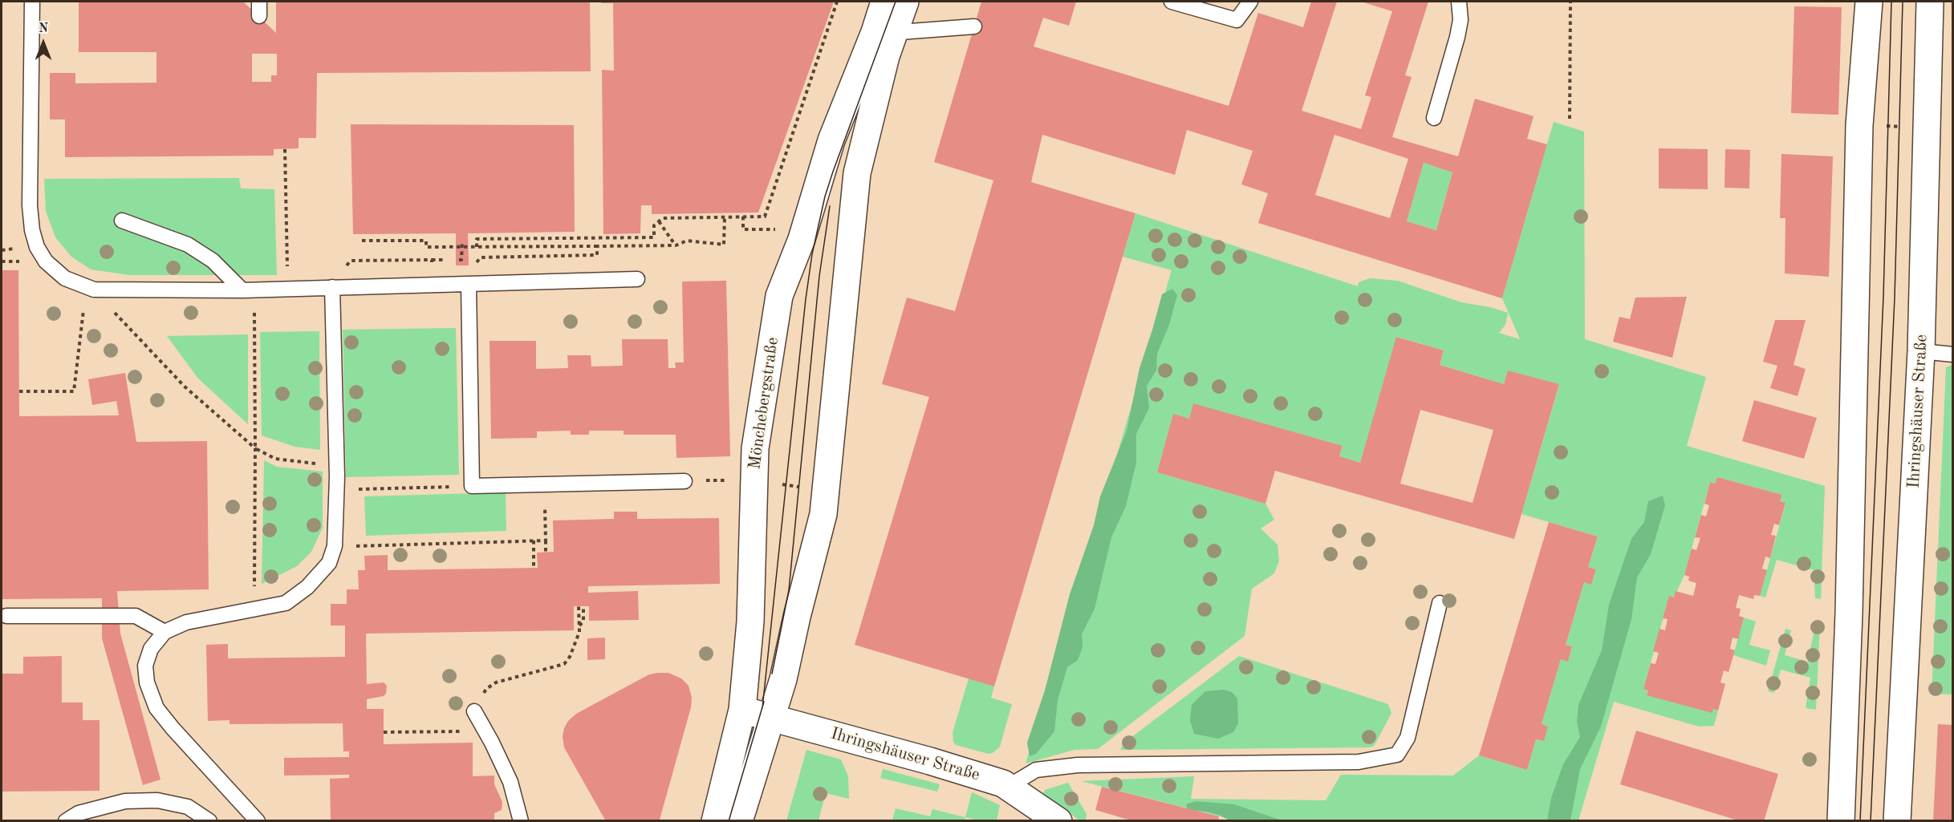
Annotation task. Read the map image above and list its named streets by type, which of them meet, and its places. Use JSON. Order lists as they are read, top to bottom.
{
  "streets": {
    "street": ["Mönchebergstraße", "Ihringshäuser Straße"]
  },
  "crossings": [
    ["Mönchebergstraße", "Ihringshäuser Straße"]
  ],
  "north": "top"
}
